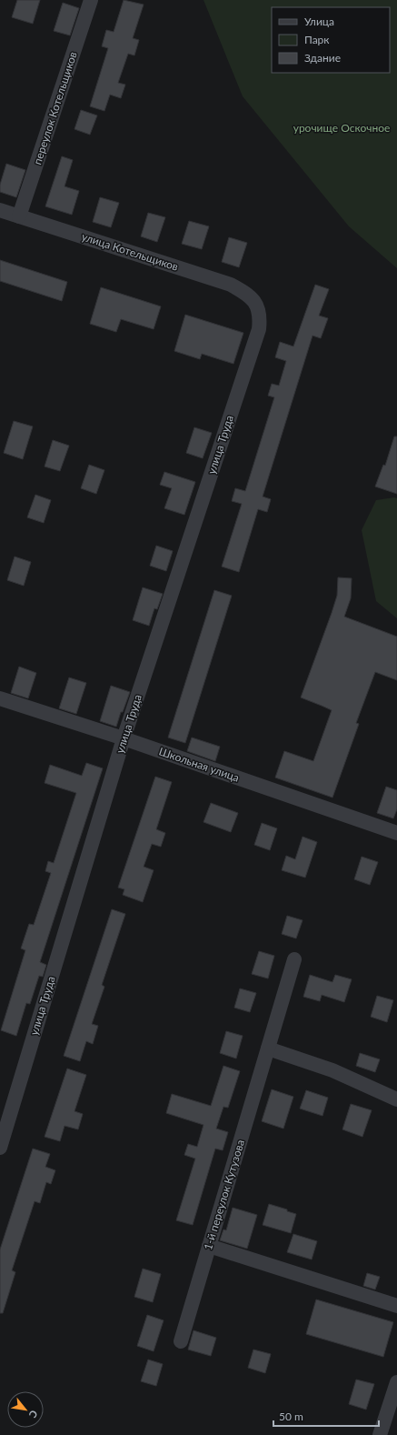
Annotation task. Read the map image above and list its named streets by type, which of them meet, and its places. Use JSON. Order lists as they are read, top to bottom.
{
  "streets": {
    "street": [
      "переулок Котельщиков",
      "улица Котельщиков",
      "улица Труда",
      "Школьная улица",
      "1-й переулок Кутузова"
    ]
  },
  "crossings": [
    ["переулок Котельщиков", "улица Котельщиков"],
    ["улица Котельщиков", "улица Труда"],
    ["улица Труда", "Школьная улица"]
  ],
  "parks": ["урочище Оскочное"],
  "legend": ["Улица", "Парк", "Здание"],
  "scale_bar": "50 m",
  "north": "bottom right"
}
